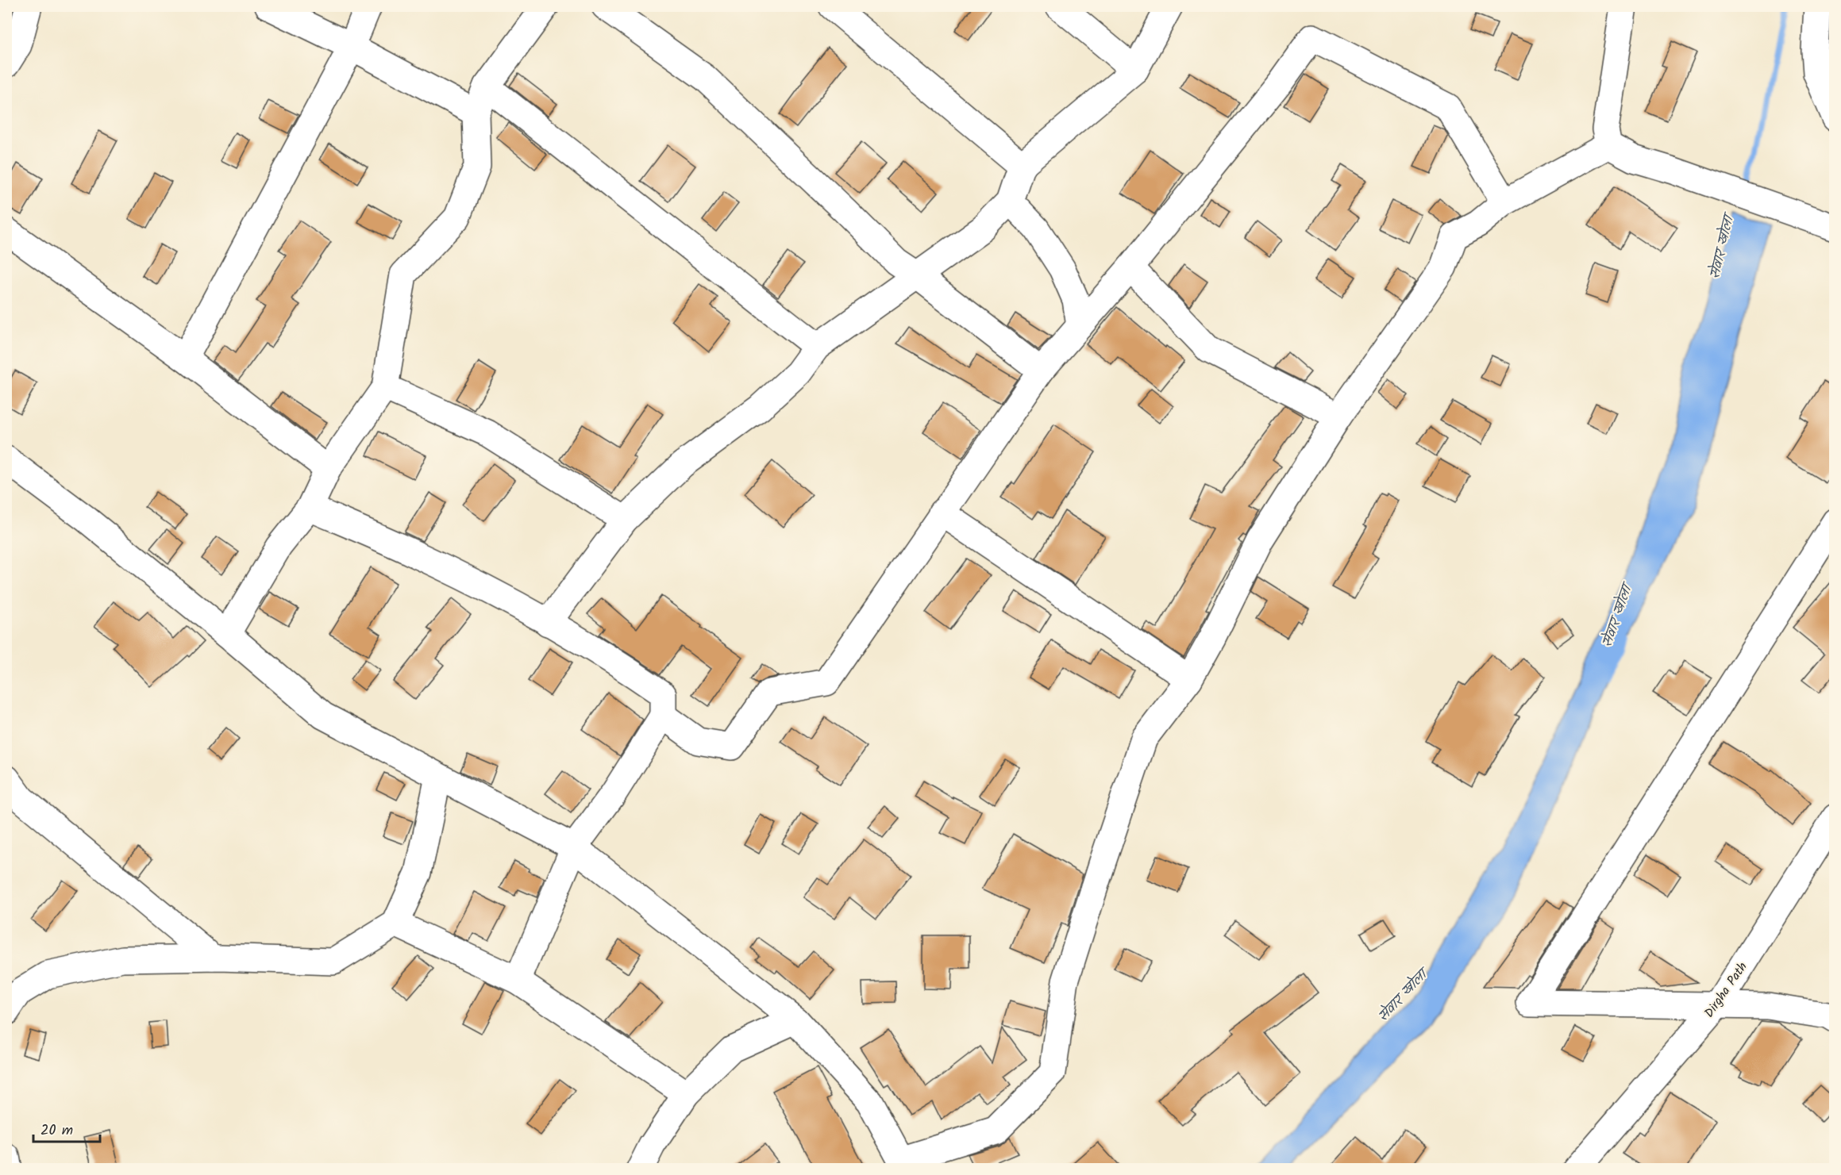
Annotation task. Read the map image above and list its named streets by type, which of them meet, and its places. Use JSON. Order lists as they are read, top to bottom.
{
  "streets": {
    "street": ["Dirgha Path"]
  },
  "water": ["सेवार खोला"],
  "scale_bar": "20 m"
}
